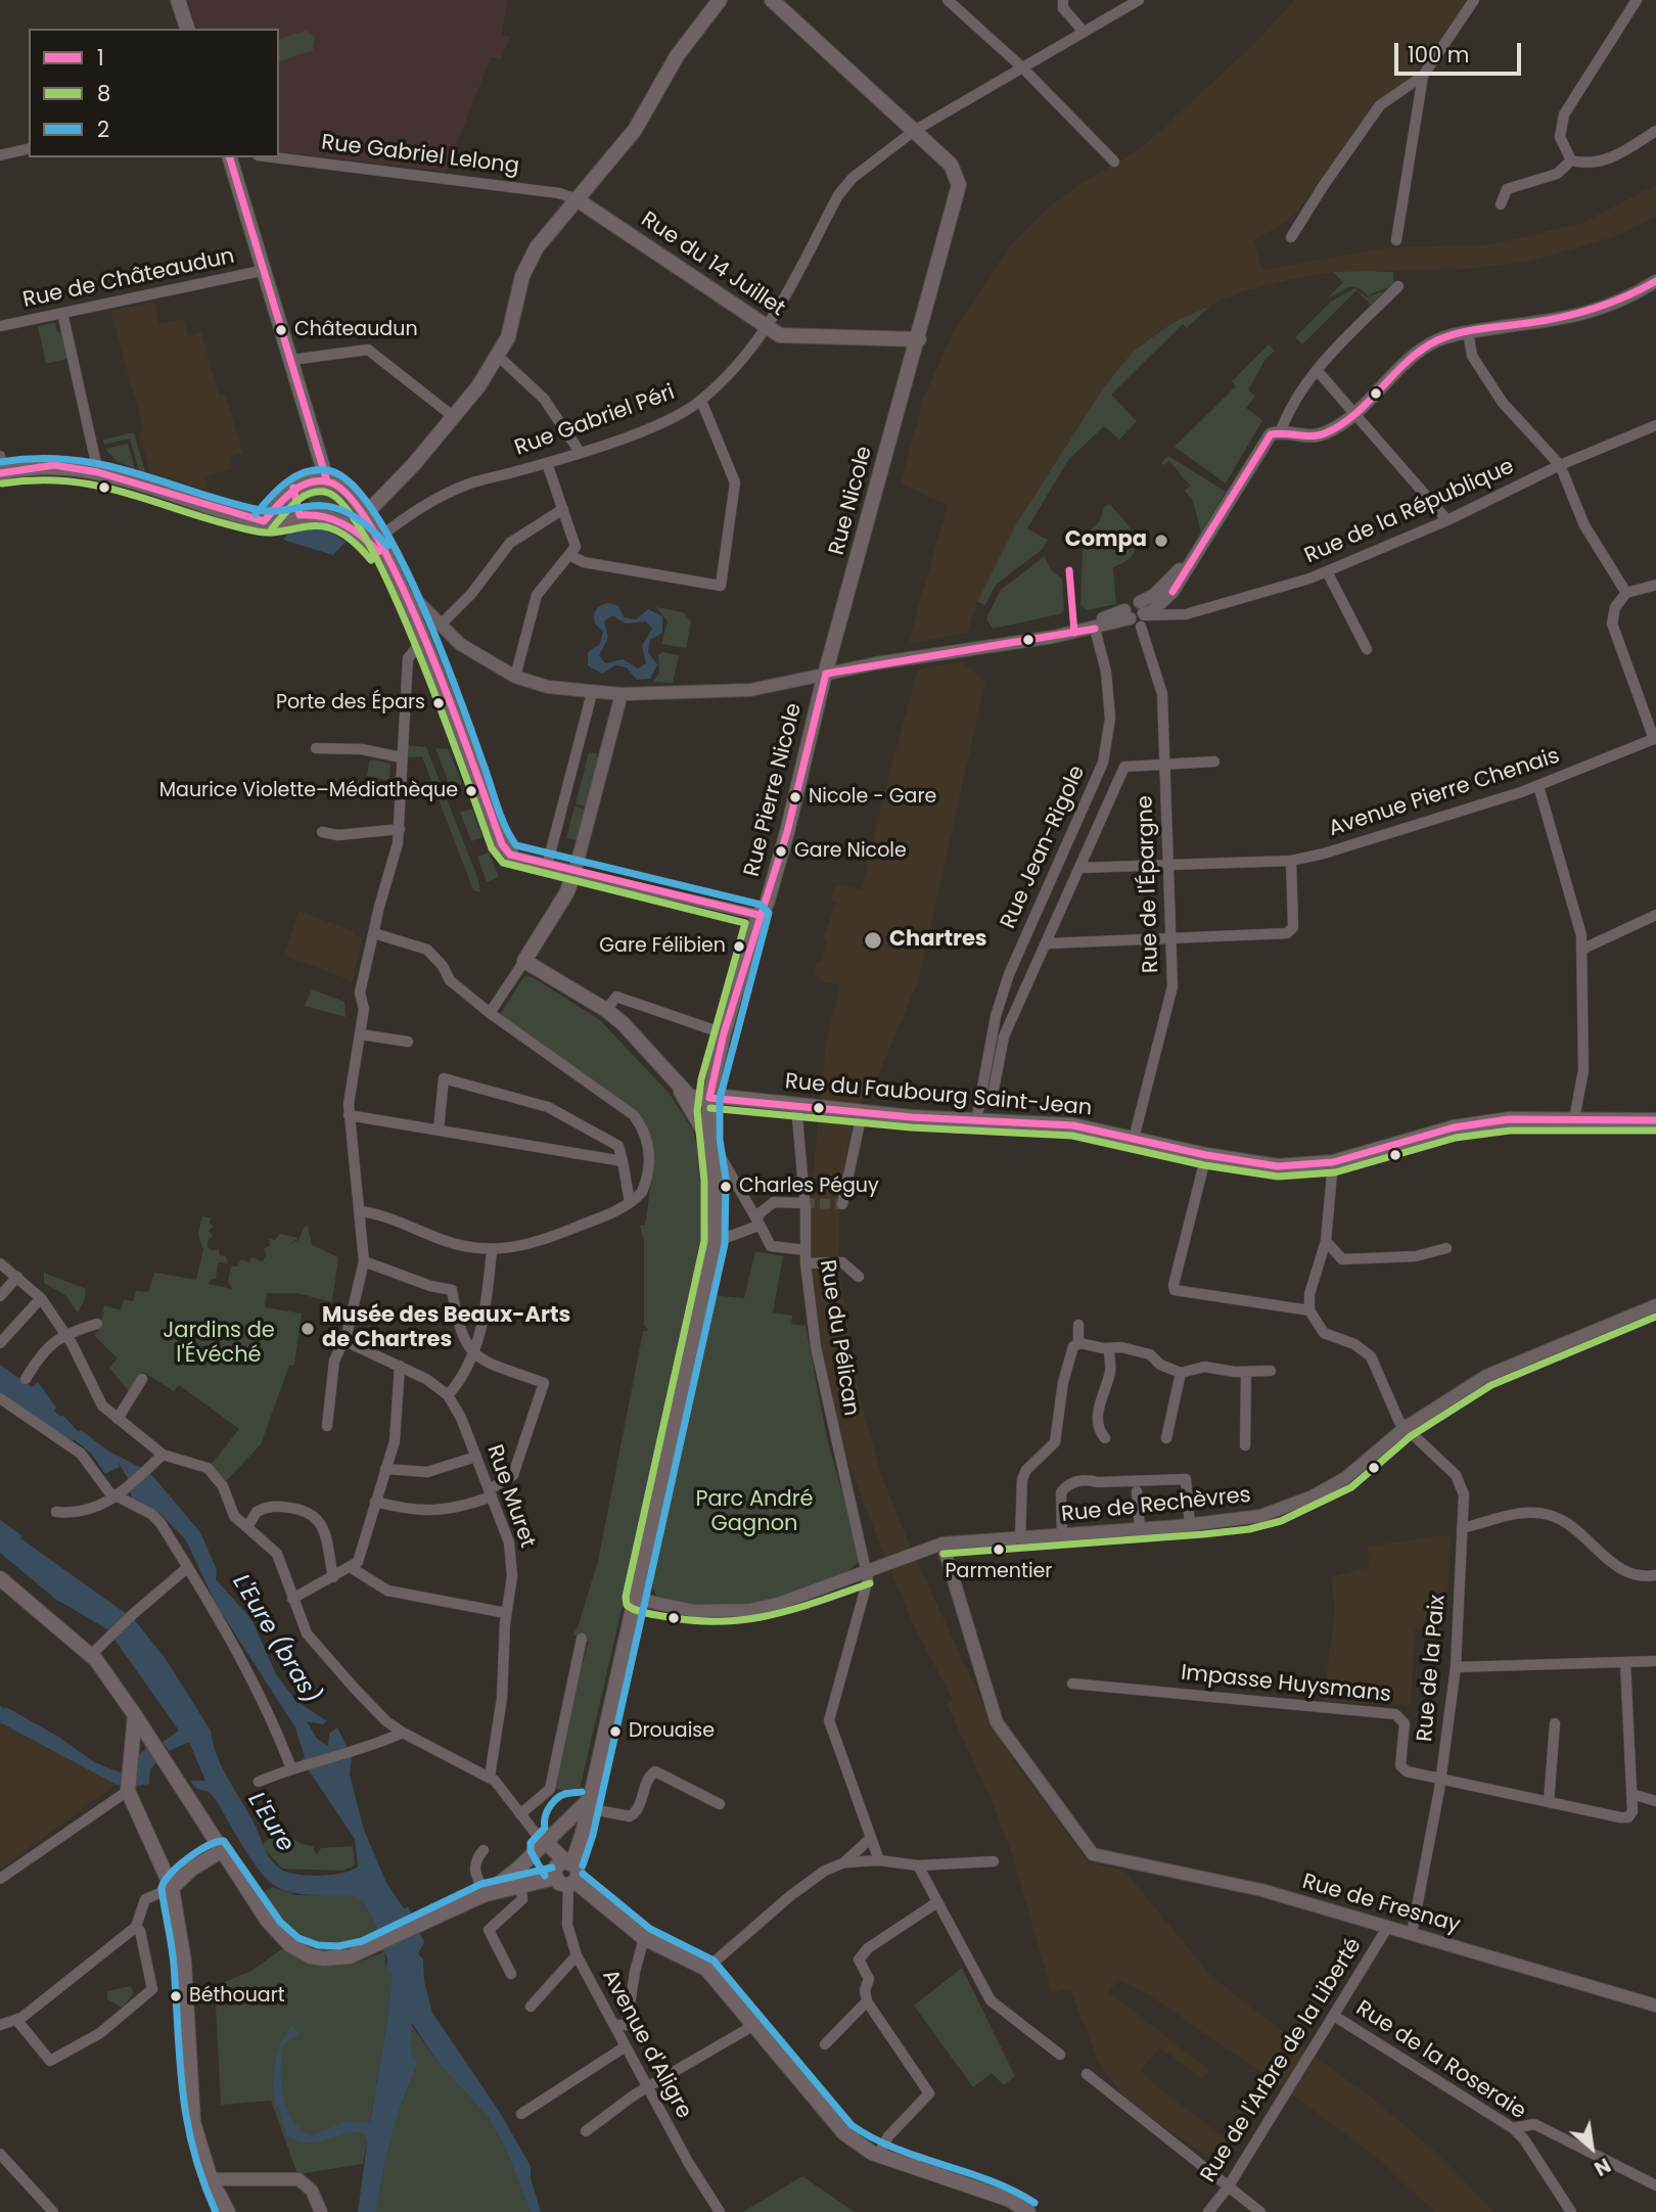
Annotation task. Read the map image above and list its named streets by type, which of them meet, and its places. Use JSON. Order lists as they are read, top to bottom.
{
  "streets": {
    "main road": [
      "Rue du 14 Juillet",
      "Rue Nicole",
      "Rue Pierre Nicole",
      "Rue du Faubourg Saint-Jean"
    ],
    "street": [
      "Rue Gabriel Lelong",
      "Rue de Châteaudun",
      "Rue Gabriel Péri",
      "Rue de la République",
      "Avenue Pierre Chenais",
      "Rue Jean-Rigole",
      "Rue de l'Épargne",
      "Rue du Pélican",
      "Rue Muret",
      "Rue de Rechèvres",
      "Rue de la Paix",
      "Impasse Huysmans",
      "Rue de Fresnay",
      "Avenue d'Aligre",
      "Rue de l'Arbre de la Liberté",
      "Rue de la Roseraie"
    ]
  },
  "crossings": [
    ["Rue Gabriel Lelong", "Rue du 14 Juillet"],
    ["Rue du 14 Juillet", "Rue Gabriel Péri"],
    ["Rue du 14 Juillet", "Rue Nicole"],
    ["Rue Gabriel Péri", "Rue Nicole"],
    ["Rue Nicole", "Rue Pierre Nicole"],
    ["Rue de la République", "Rue de l'Épargne"],
    ["Rue Pierre Nicole", "Rue du Faubourg Saint-Jean"],
    ["Avenue Pierre Chenais", "Rue de l'Épargne"],
    ["Rue Jean-Rigole", "Rue du Faubourg Saint-Jean"],
    ["Rue de l'Épargne", "Rue du Faubourg Saint-Jean"],
    ["Rue du Faubourg Saint-Jean", "Rue du Pélican"],
    ["Rue du Pélican", "Rue de Rechèvres"],
    ["Rue de Rechèvres", "Rue de la Paix"],
    ["Rue de Rechèvres", "Rue de Fresnay"],
    ["Rue de la Paix", "Impasse Huysmans"],
    ["Rue de la Paix", "Rue de Fresnay"],
    ["Rue de Fresnay", "Rue de l'Arbre de la Liberté"],
    ["Rue de l'Arbre de la Liberté", "Rue de la Roseraie"]
  ],
  "water": ["L'Eure (bras)", "L'Eure"],
  "parks": ["Jardins de l'Évéché", "Parc André Gagnon"],
  "places": [
    "Châteaudun",
    "Compa",
    "Porte des Épars",
    "Maurice Violette–Médiathèque",
    "Nicole - Gare",
    "Gare Nicole",
    "Chartres",
    "Gare Félibien",
    "Charles Péguy",
    "Musée des Beaux-Arts de Chartres",
    "Parmentier",
    "Drouaise",
    "Béthouart"
  ],
  "lines": ["transit line 1", "transit line 2", "transit line 8"],
  "legend": ["1", "8", "2"],
  "scale_bar": "100 m",
  "north": "bottom right"
}
